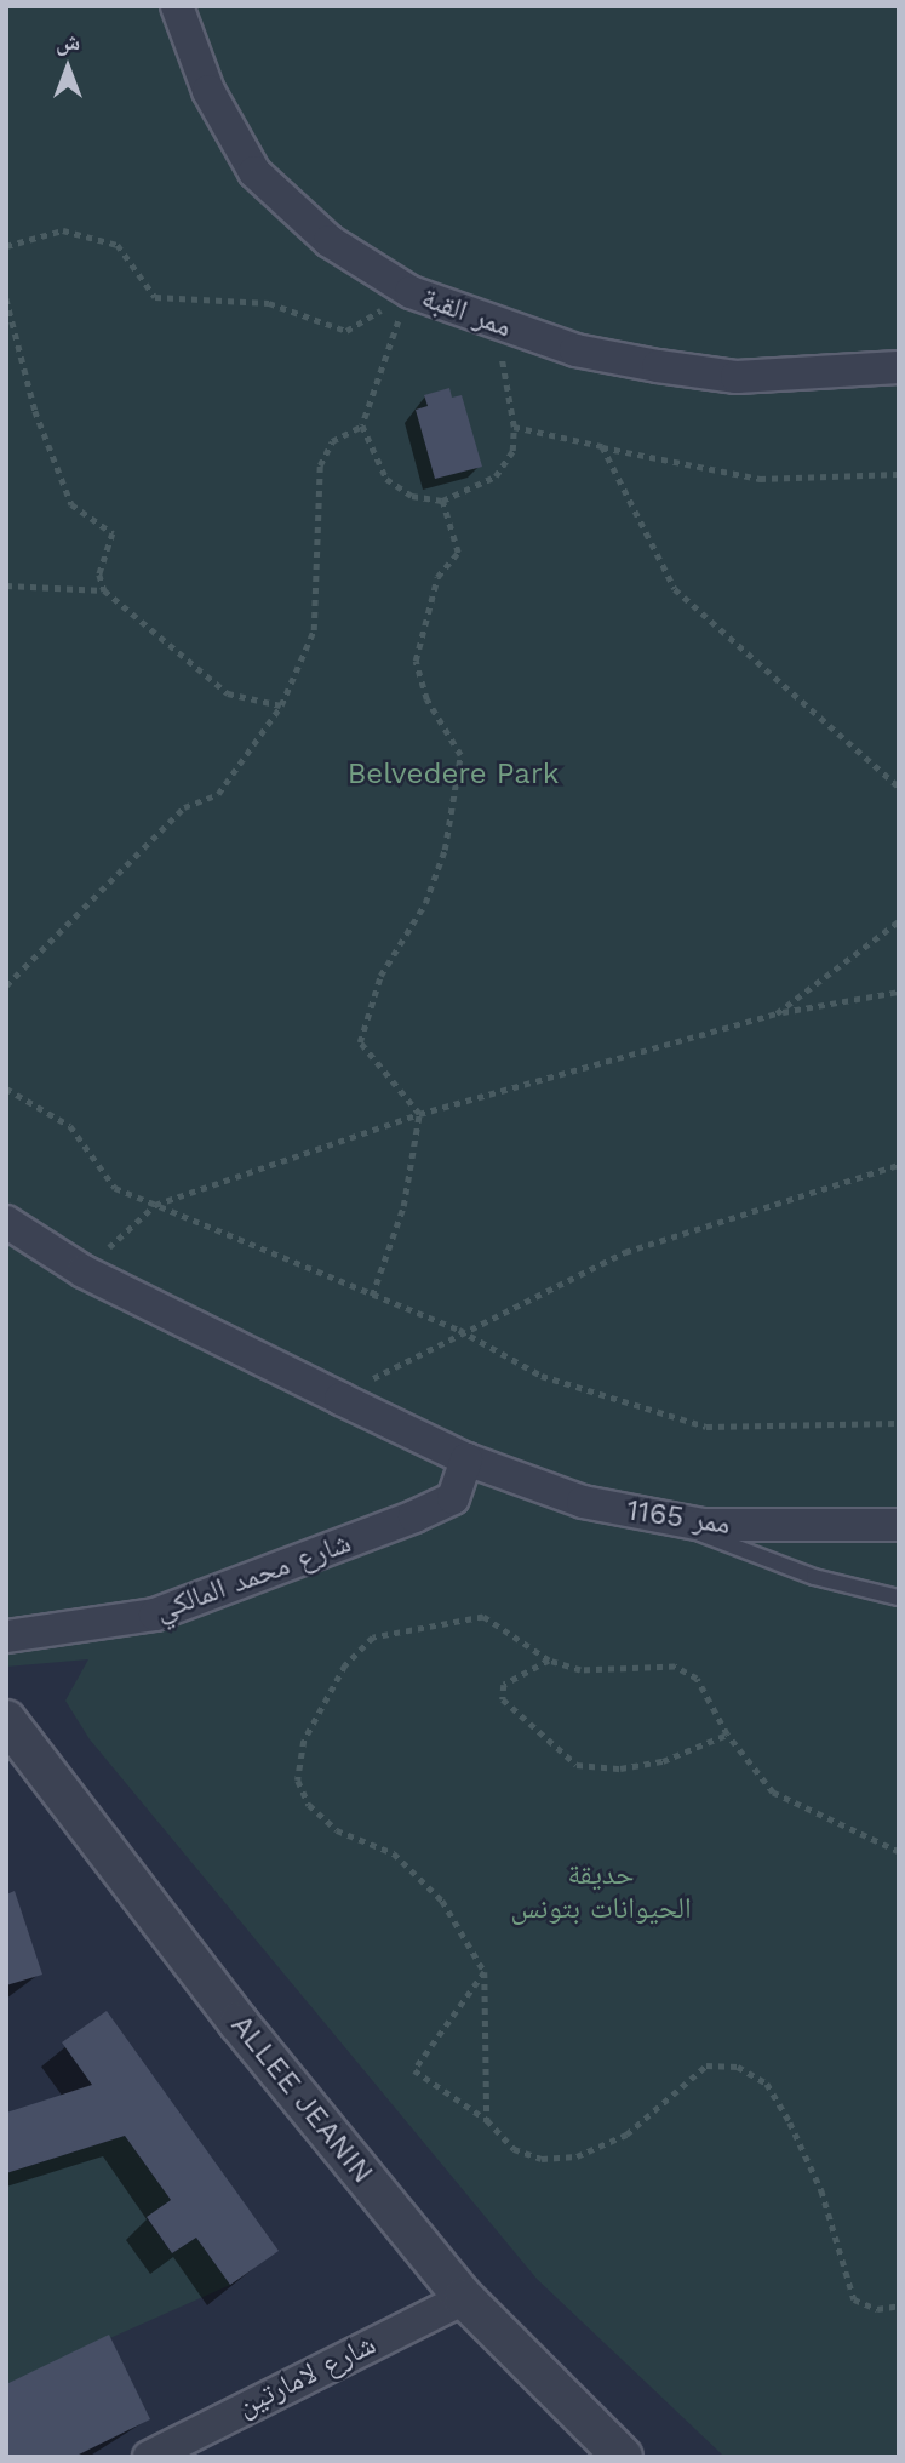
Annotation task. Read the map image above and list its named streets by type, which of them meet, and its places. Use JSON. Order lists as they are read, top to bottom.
{
  "streets": {
    "street": [
      "ممر القبة",
      "ممر 1165",
      "شارع محمد المالكي",
      "ALLEE JEANIN",
      "شارع لامارتين"
    ]
  },
  "crossings": [
    ["ممر 1165", "شارع محمد المالكي"],
    ["ALLEE JEANIN", "شارع لامارتين"]
  ],
  "parks": ["Belvedere Park", "حديقة الحيوانات بتونس"],
  "north": "top"
}
